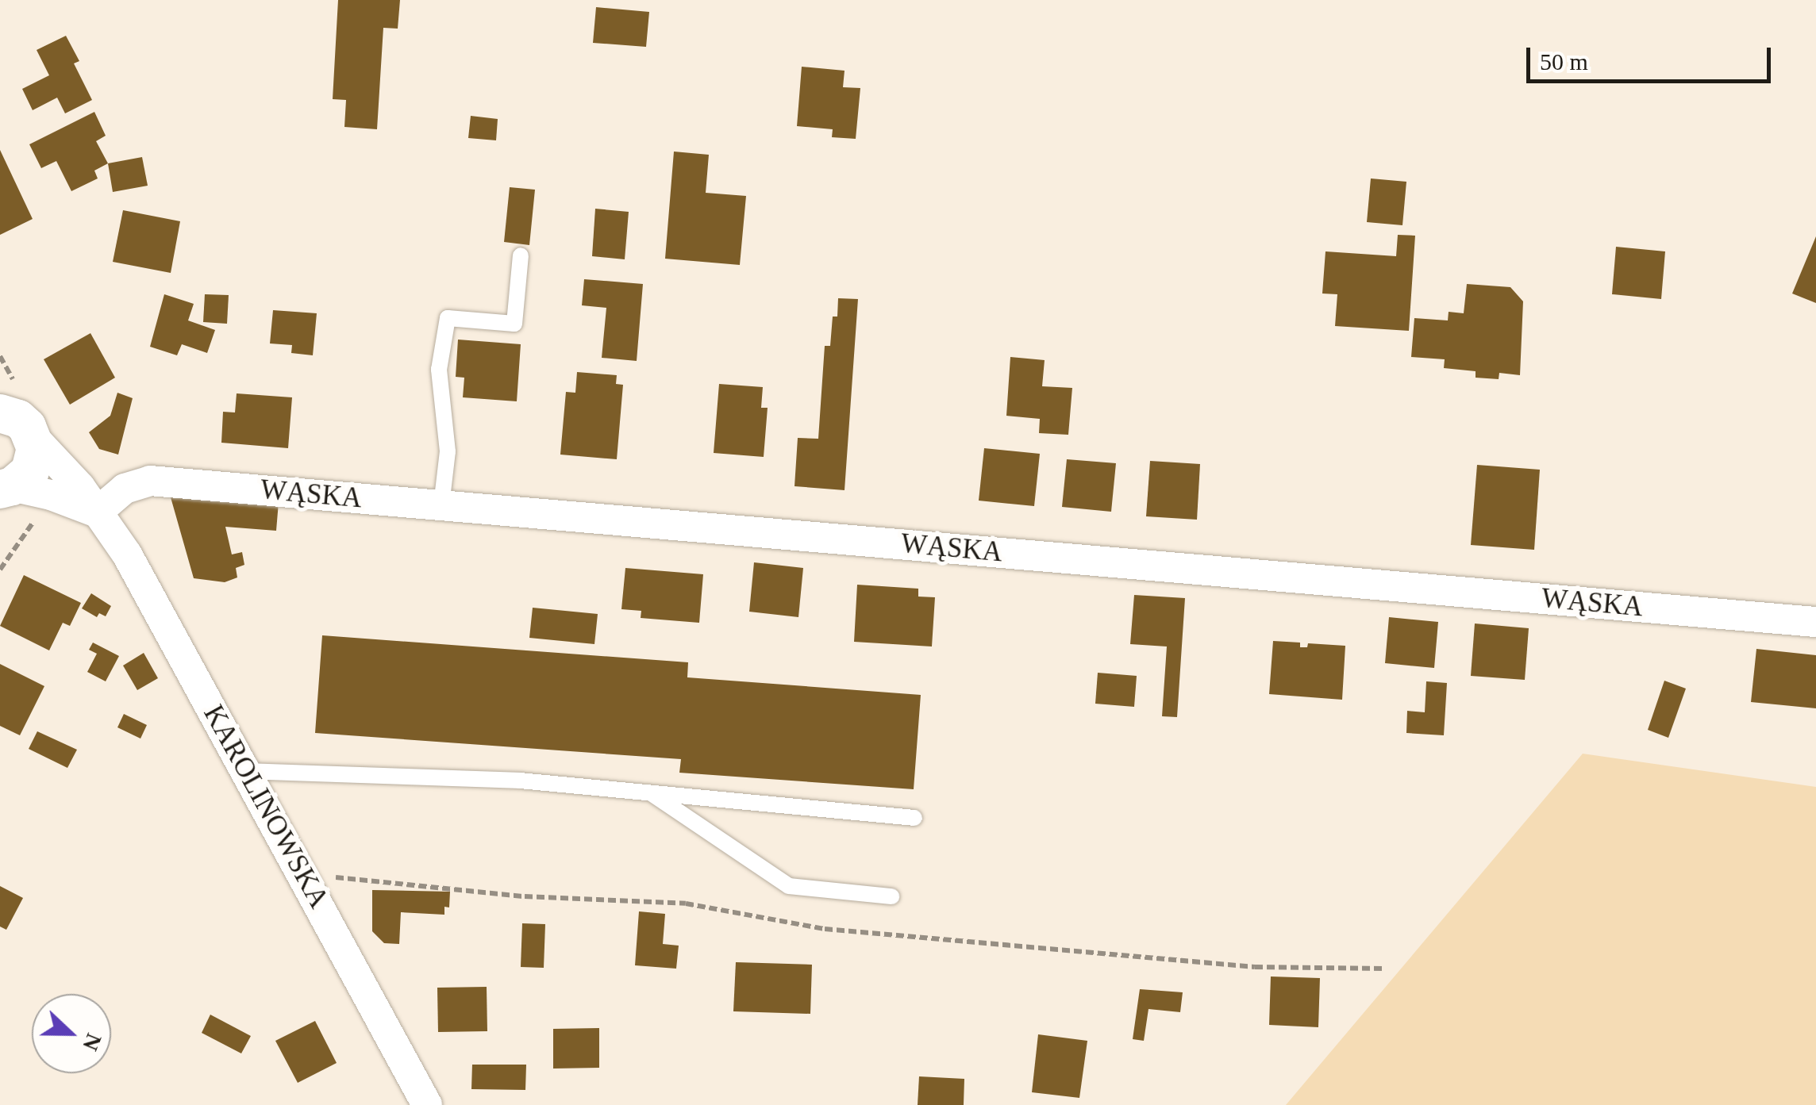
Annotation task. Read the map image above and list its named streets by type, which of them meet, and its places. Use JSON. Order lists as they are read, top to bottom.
{
  "streets": {
    "street": ["WĄSKA", "KAROLINOWSKA"]
  },
  "crossings": [
    ["WĄSKA", "KAROLINOWSKA"]
  ],
  "scale_bar": "50 m",
  "north": "right"
}
